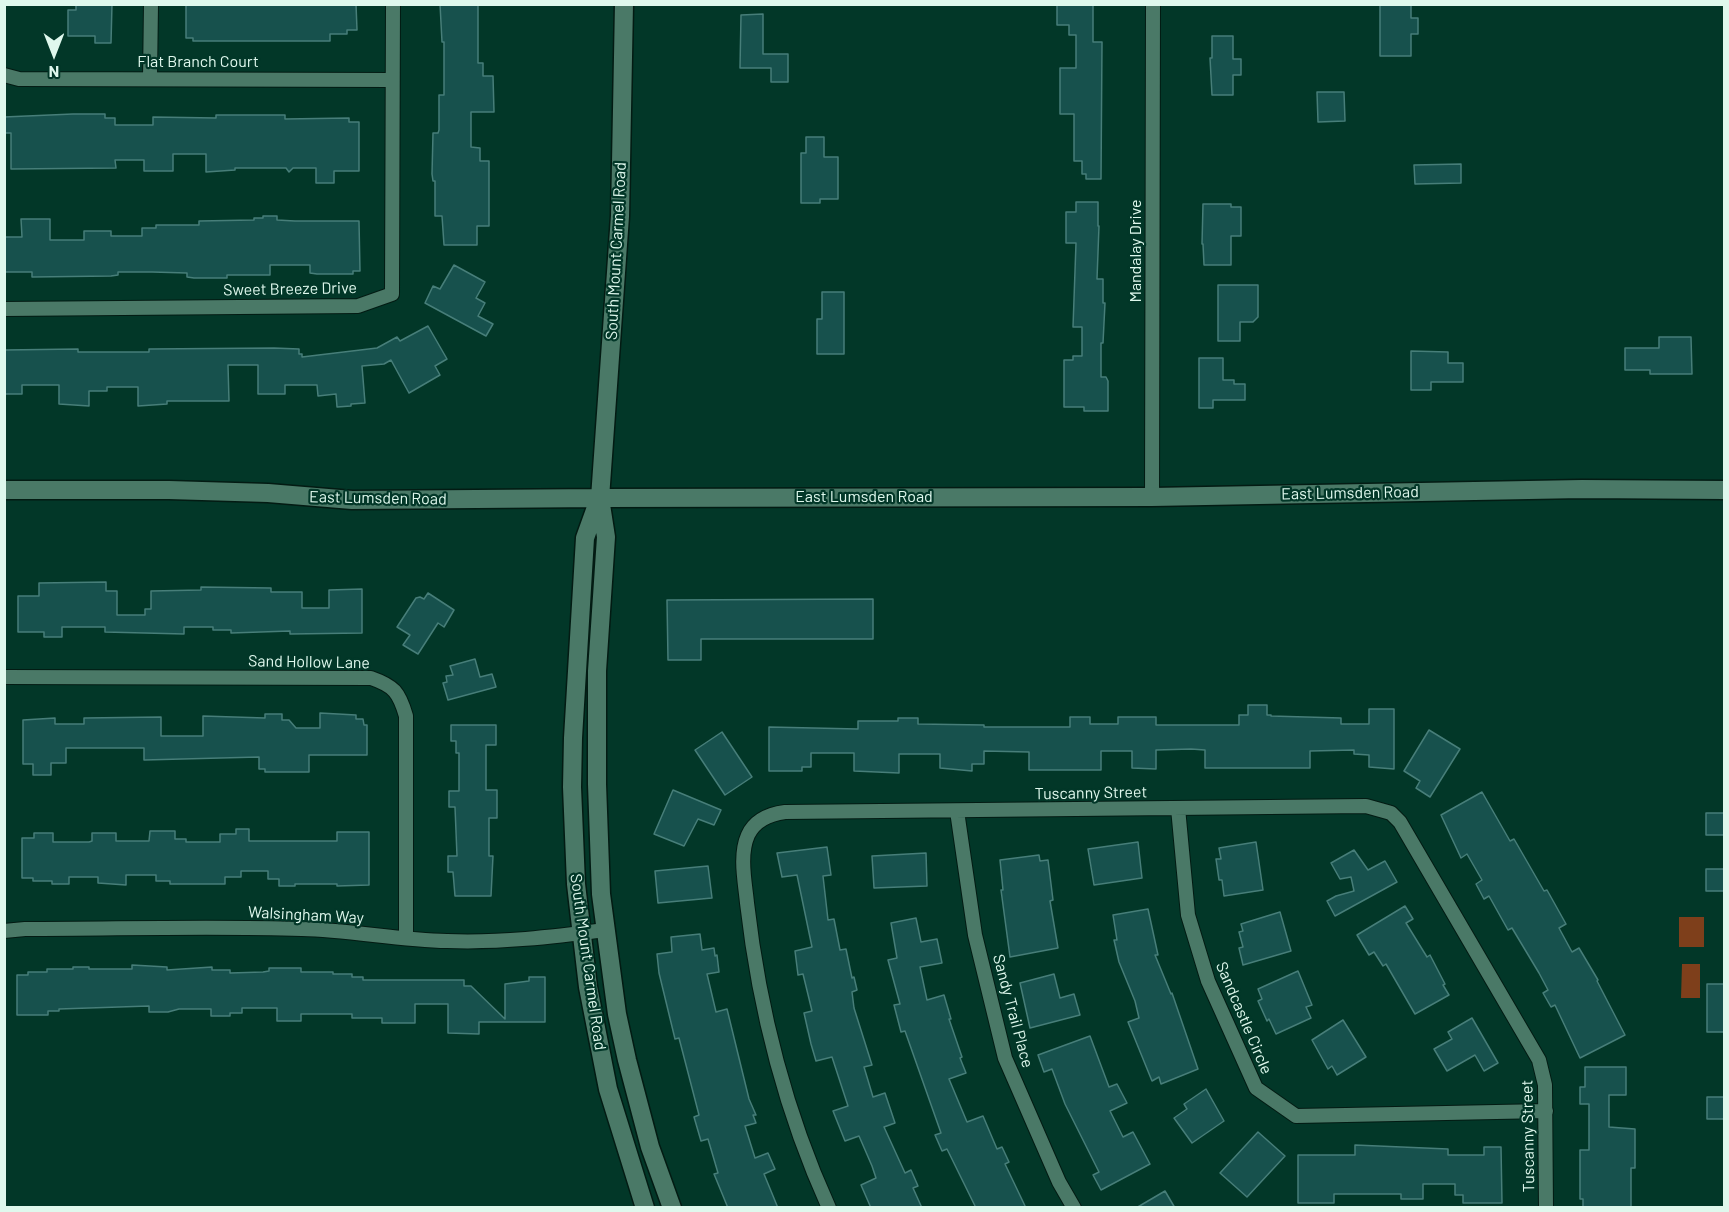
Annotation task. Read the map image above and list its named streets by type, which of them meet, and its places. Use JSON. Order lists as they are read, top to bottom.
{
  "streets": {
    "street": [
      "Flat Branch Court",
      "South Mount Carmel Road",
      "Mandalay Drive",
      "Sweet Breeze Drive",
      "East Lumsden Road",
      "Sand Hollow Lane",
      "Tuscanny Street",
      "Walsingham Way",
      "Sandy Trail Place",
      "Sandcastle Circle"
    ]
  },
  "crossings": [
    ["Flat Branch Court", "Sweet Breeze Drive"],
    ["South Mount Carmel Road", "East Lumsden Road"],
    ["South Mount Carmel Road", "Walsingham Way"],
    ["Mandalay Drive", "East Lumsden Road"],
    ["Sand Hollow Lane", "Walsingham Way"],
    ["Tuscanny Street", "Sandy Trail Place"],
    ["Tuscanny Street", "Sandcastle Circle"]
  ],
  "north": "bottom"
}
